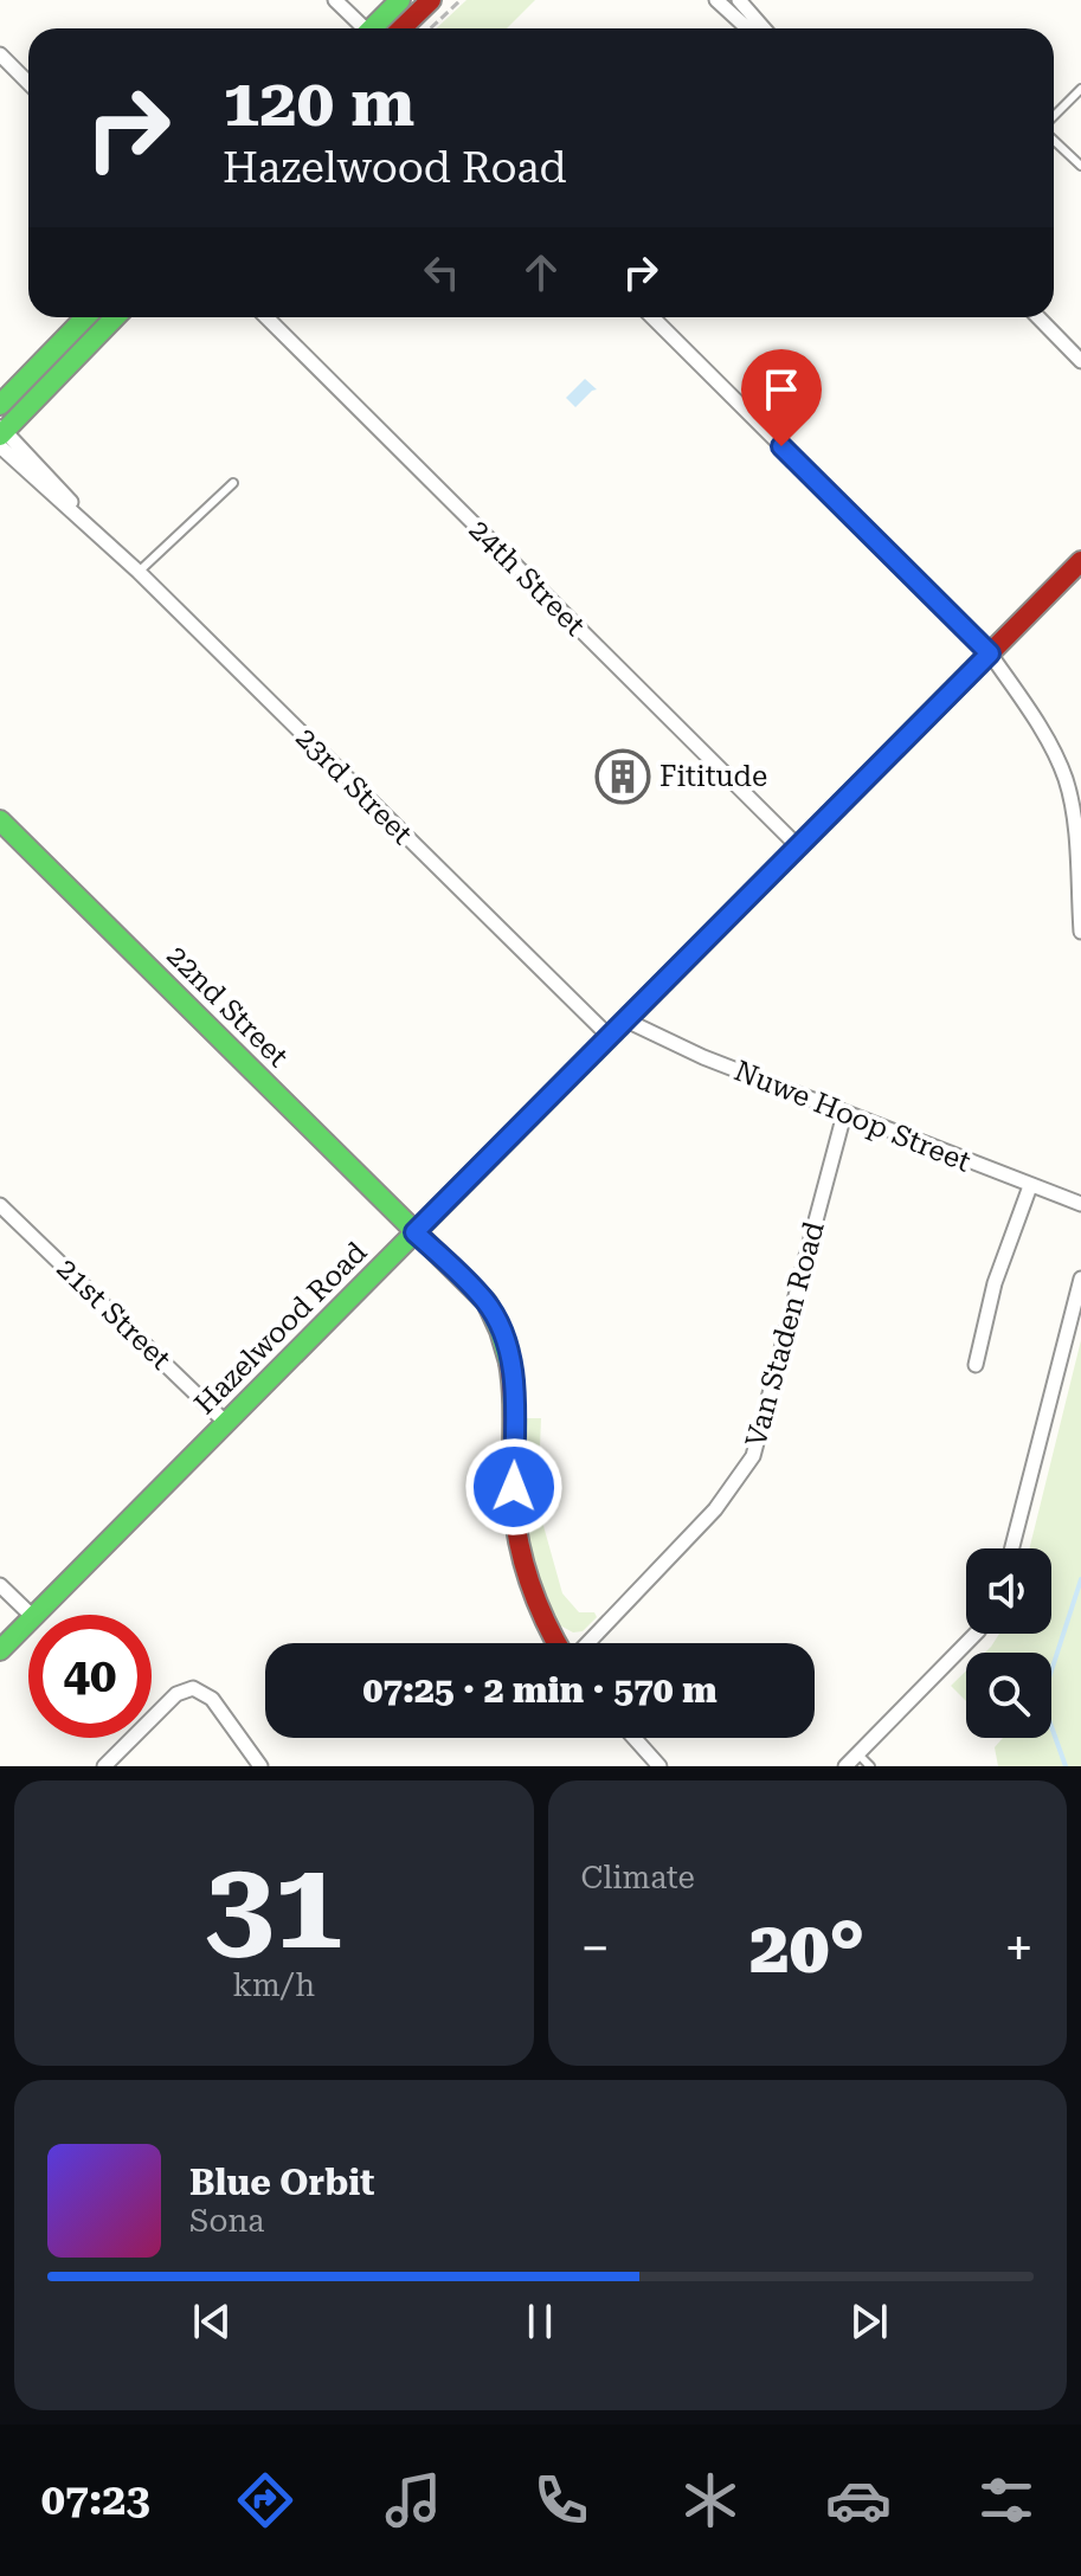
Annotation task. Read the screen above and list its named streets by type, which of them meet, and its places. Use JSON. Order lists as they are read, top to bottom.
{
  "streets": {
    "street": [
      "24th Street",
      "23rd Street",
      "22nd Street",
      "Nuwe Hoop Street",
      "21st Street",
      "Hazelwood Road",
      "Van Staden Road"
    ]
  },
  "crossings": [
    ["24th Street", "Hazelwood Road"],
    ["23rd Street", "Hazelwood Road"],
    ["22nd Street", "Hazelwood Road"],
    ["Nuwe Hoop Street", "Hazelwood Road"],
    ["Nuwe Hoop Street", "Van Staden Road"],
    ["21st Street", "Hazelwood Road"]
  ],
  "places": {
    "building": ["Fititude"]
  },
  "page": {
    "turn": ["120 m", "Hazelwood Road"],
    "limit": "40",
    "trip": "07:25 · 2 min · 570 m",
    "tile": [
      ["31", "km/h"],
      "Climate"
    ],
    "heat": ["−", "20°", "+"],
    "song": ["Blue Orbit", "Sona"],
    "tabs": "07:23"
  }
}
